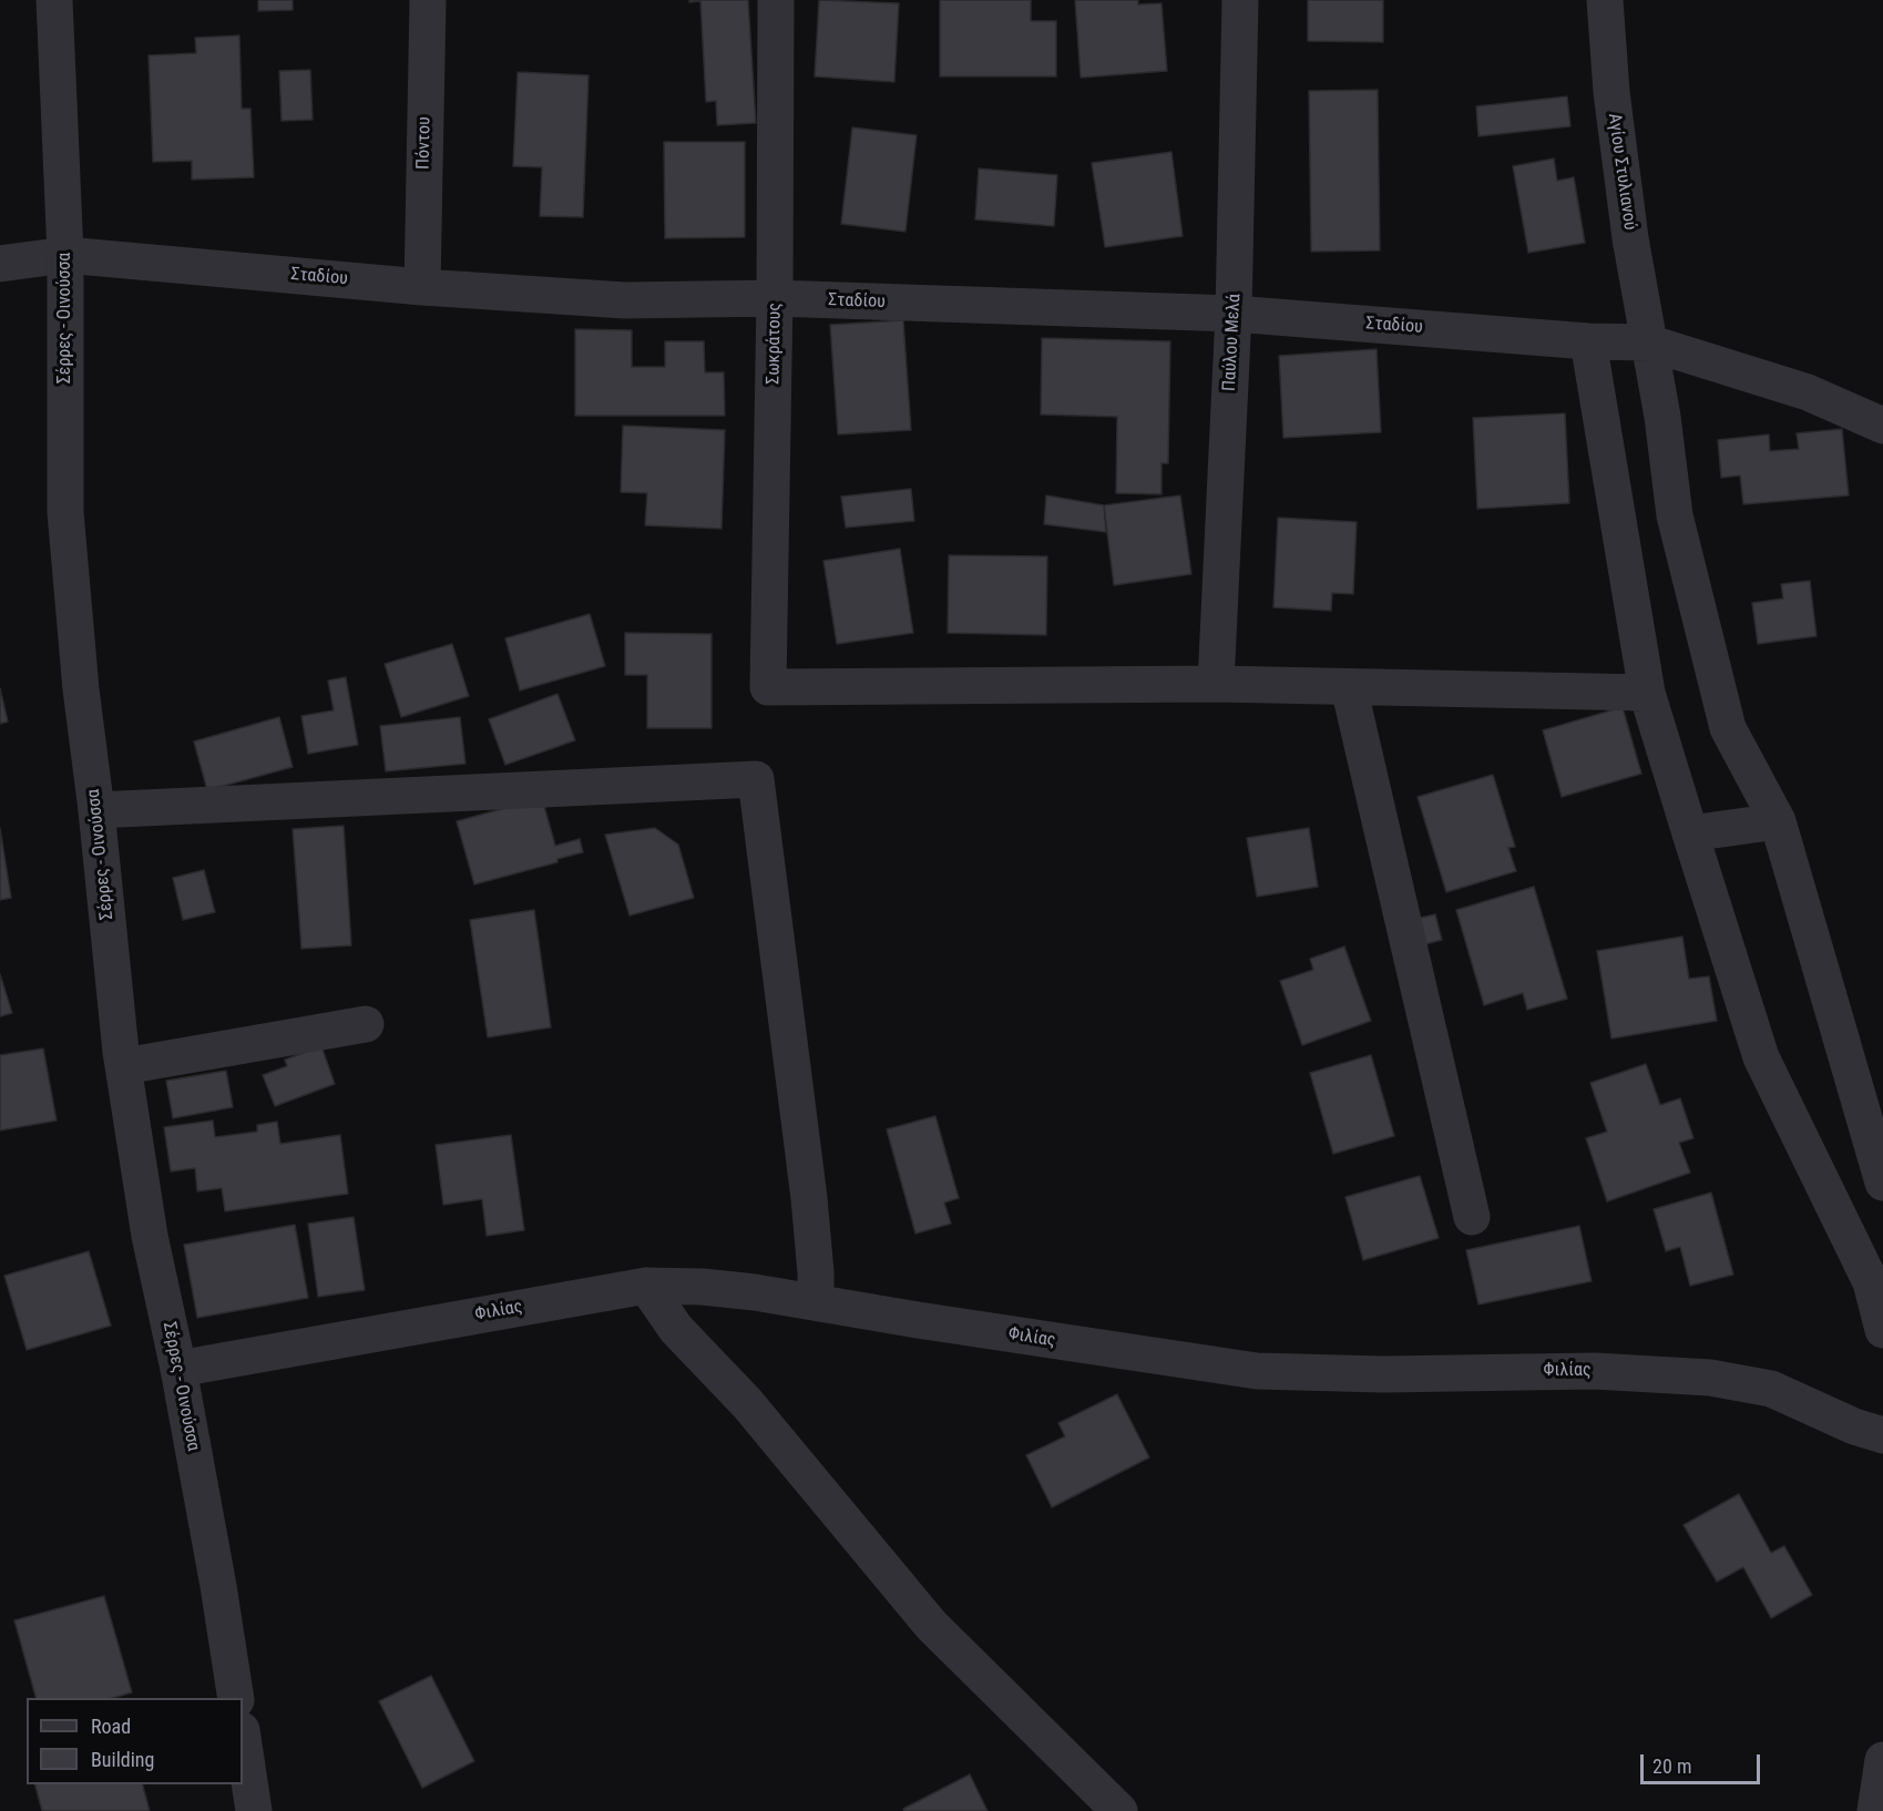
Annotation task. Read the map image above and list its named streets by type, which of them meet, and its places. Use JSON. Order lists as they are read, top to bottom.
{
  "streets": {
    "street": [
      "Πόντου",
      "Αγίου Στυλιανού",
      "Σταδίου",
      "Σέρρες - Οινούσσα",
      "Παύλου Μελά",
      "Σωκράτους",
      "Φιλίας"
    ]
  },
  "crossings": [
    ["Πόντου", "Σταδίου"],
    ["Αγίου Στυλιανού", "Σταδίου"],
    ["Σταδίου", "Σέρρες - Οινούσσα"],
    ["Σταδίου", "Παύλου Μελά"],
    ["Σταδίου", "Σωκράτους"],
    ["Σέρρες - Οινούσσα", "Φιλίας"],
    ["Παύλου Μελά", "Σωκράτους"]
  ],
  "legend": ["Road", "Building"],
  "scale_bar": "20 m"
}
